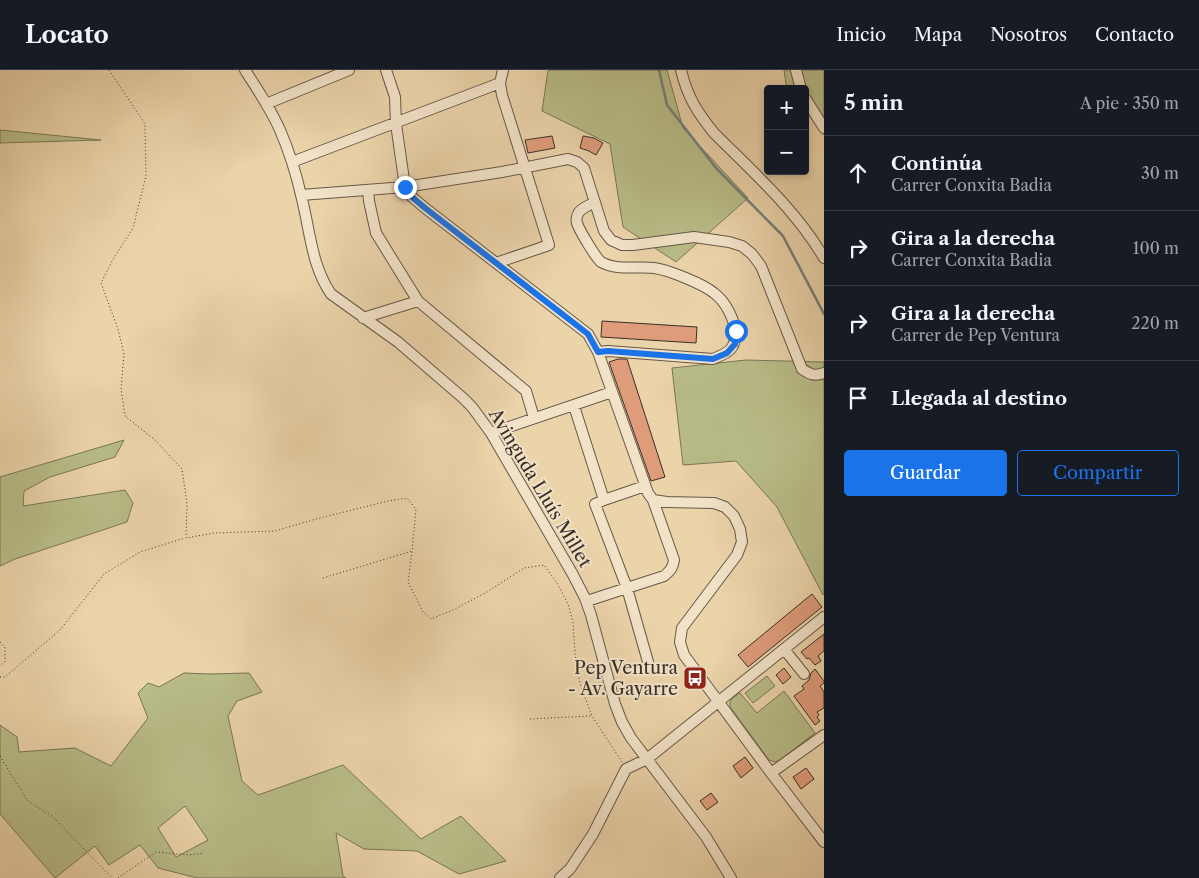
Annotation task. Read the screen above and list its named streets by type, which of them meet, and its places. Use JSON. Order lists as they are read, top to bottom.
{
  "streets": {
    "street": ["Avinguda Lluís Millet"]
  },
  "places": {
    "bus stop": ["Pep Ventura - Av. Gayarre"]
  },
  "page": {
    "header": "Locato",
    "nav": [
      "Inicio",
      "Mapa",
      "Nosotros",
      "Contacto"
    ],
    "heading": ["5 min", "A pie · 350 m"],
    "map_buttons": ["+", "−"],
    "list": [
      ["Continúa", "Carrer Conxita Badia", "30 m"],
      ["Gira a la derecha", "Carrer Conxita Badia", "100 m"],
      ["Gira a la derecha", "Carrer de Pep Ventura", "220 m"],
      "Llegada al destino"
    ],
    "buttons": ["Guardar", "Compartir"]
  }
}
